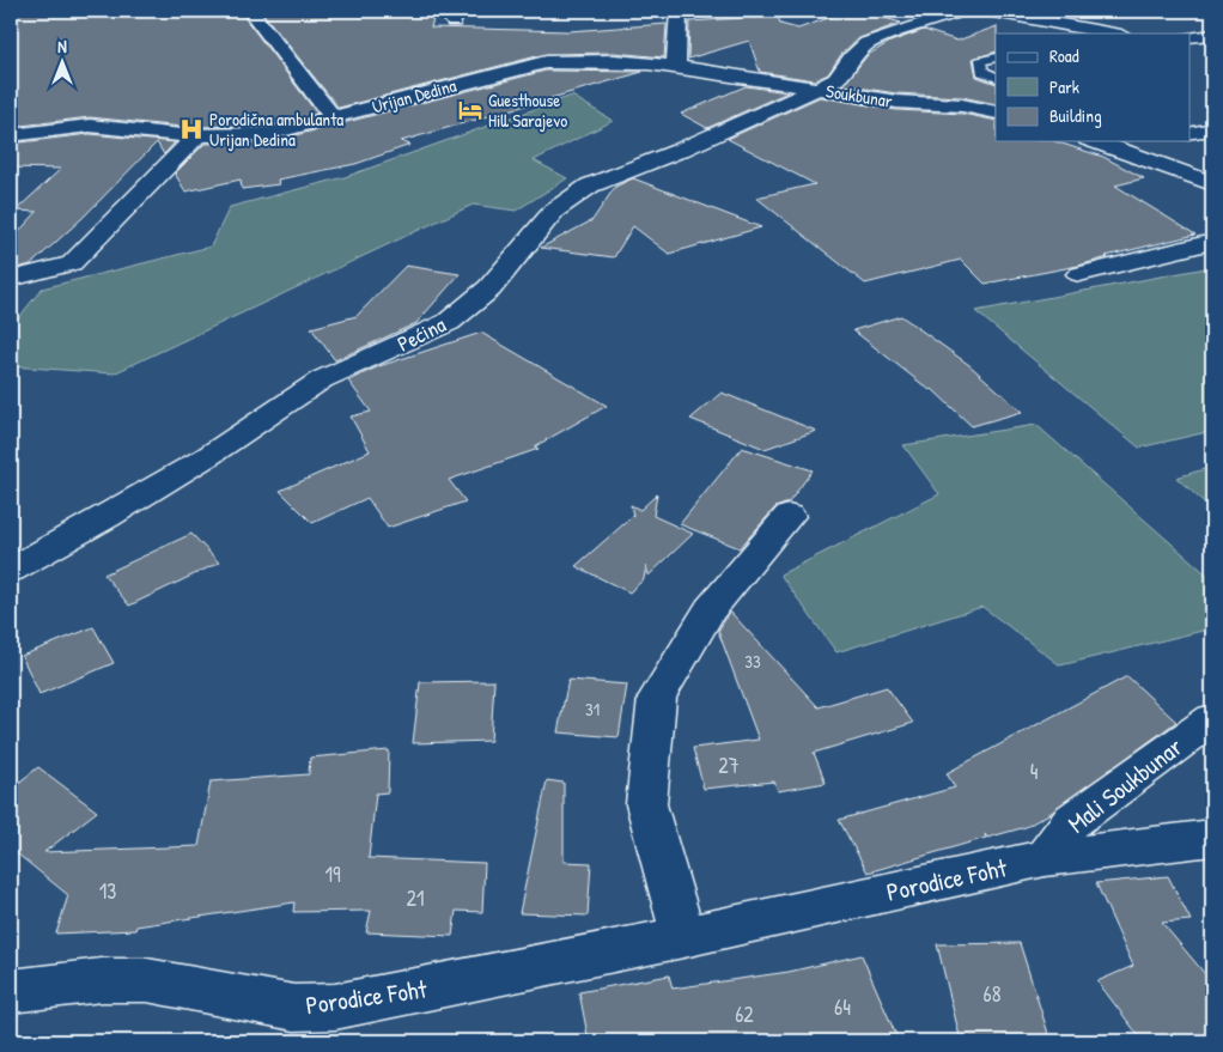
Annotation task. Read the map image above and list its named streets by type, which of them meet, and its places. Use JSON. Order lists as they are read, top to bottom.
{
  "streets": {
    "street": [
      "Urijan Dedina",
      "Soukbunar",
      "Pećina",
      "Mali Soukbunar",
      "Porodice Foht"
    ]
  },
  "crossings": [
    ["Urijan Dedina", "Soukbunar"],
    ["Urijan Dedina", "Pećina"],
    ["Soukbunar", "Pećina"],
    ["Mali Soukbunar", "Porodice Foht"]
  ],
  "places": {
    "hotel": ["Guesthouse Hill Sarajevo"],
    "hospital": ["Porodična ambulanta Urijan Dedina"]
  },
  "house_numbers": [
    "33",
    "31",
    "27",
    "4",
    "19",
    "13",
    "21",
    "68",
    "64",
    "62"
  ],
  "legend": ["Road", "Park", "Building"],
  "north": "top"
}
